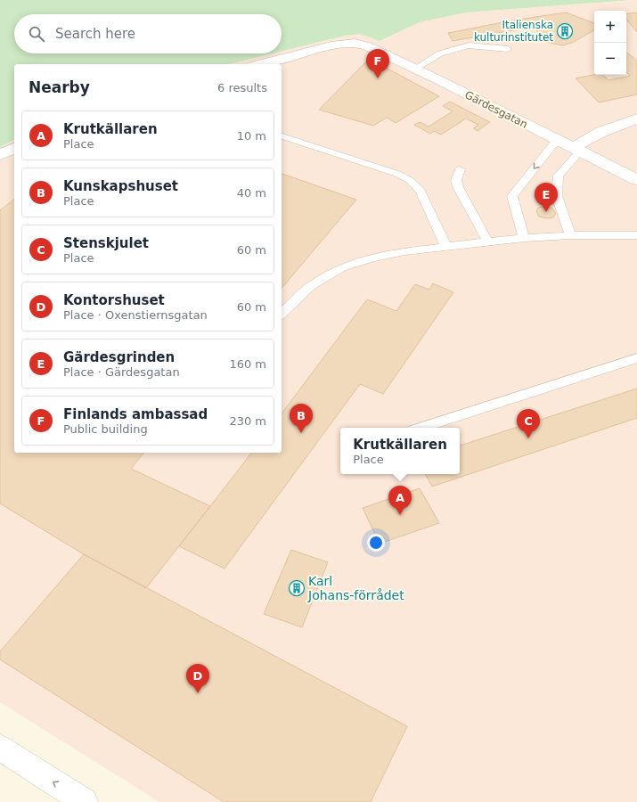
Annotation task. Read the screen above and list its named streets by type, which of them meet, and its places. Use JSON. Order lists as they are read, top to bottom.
{
  "streets": {
    "street": ["Gärdesgatan"]
  },
  "places": {
    "building": ["Italienska kulturinstitutet", "Karl Johans-förrådet"]
  },
  "page": {
    "map_buttons": ["+", "−"],
    "search": "Search here",
    "pins": [
      "F",
      "E",
      "B",
      "C",
      "A",
      "D"
    ],
    "heading": ["Nearby", "6 results"],
    "list": [
      {
        "mark": "A",
        "name": "Krutkällaren",
        "note": "Place",
        "value": "10 m"
      },
      {
        "mark": "B",
        "name": "Kunskapshuset",
        "note": "Place",
        "value": "40 m"
      },
      {
        "mark": "C",
        "name": "Stenskjulet",
        "note": "Place",
        "value": "60 m"
      },
      {
        "mark": "D",
        "name": "Kontorshuset",
        "note": "Place · Oxenstiernsgatan",
        "value": "60 m"
      },
      {
        "mark": "E",
        "name": "Gärdesgrinden",
        "note": "Place · Gärdesgatan",
        "value": "160 m"
      },
      {
        "mark": "F",
        "name": "Finlands ambassad",
        "note": "Public building",
        "value": "230 m"
      }
    ],
    "popup": ["Krutkällaren", "Place"]
  }
}
